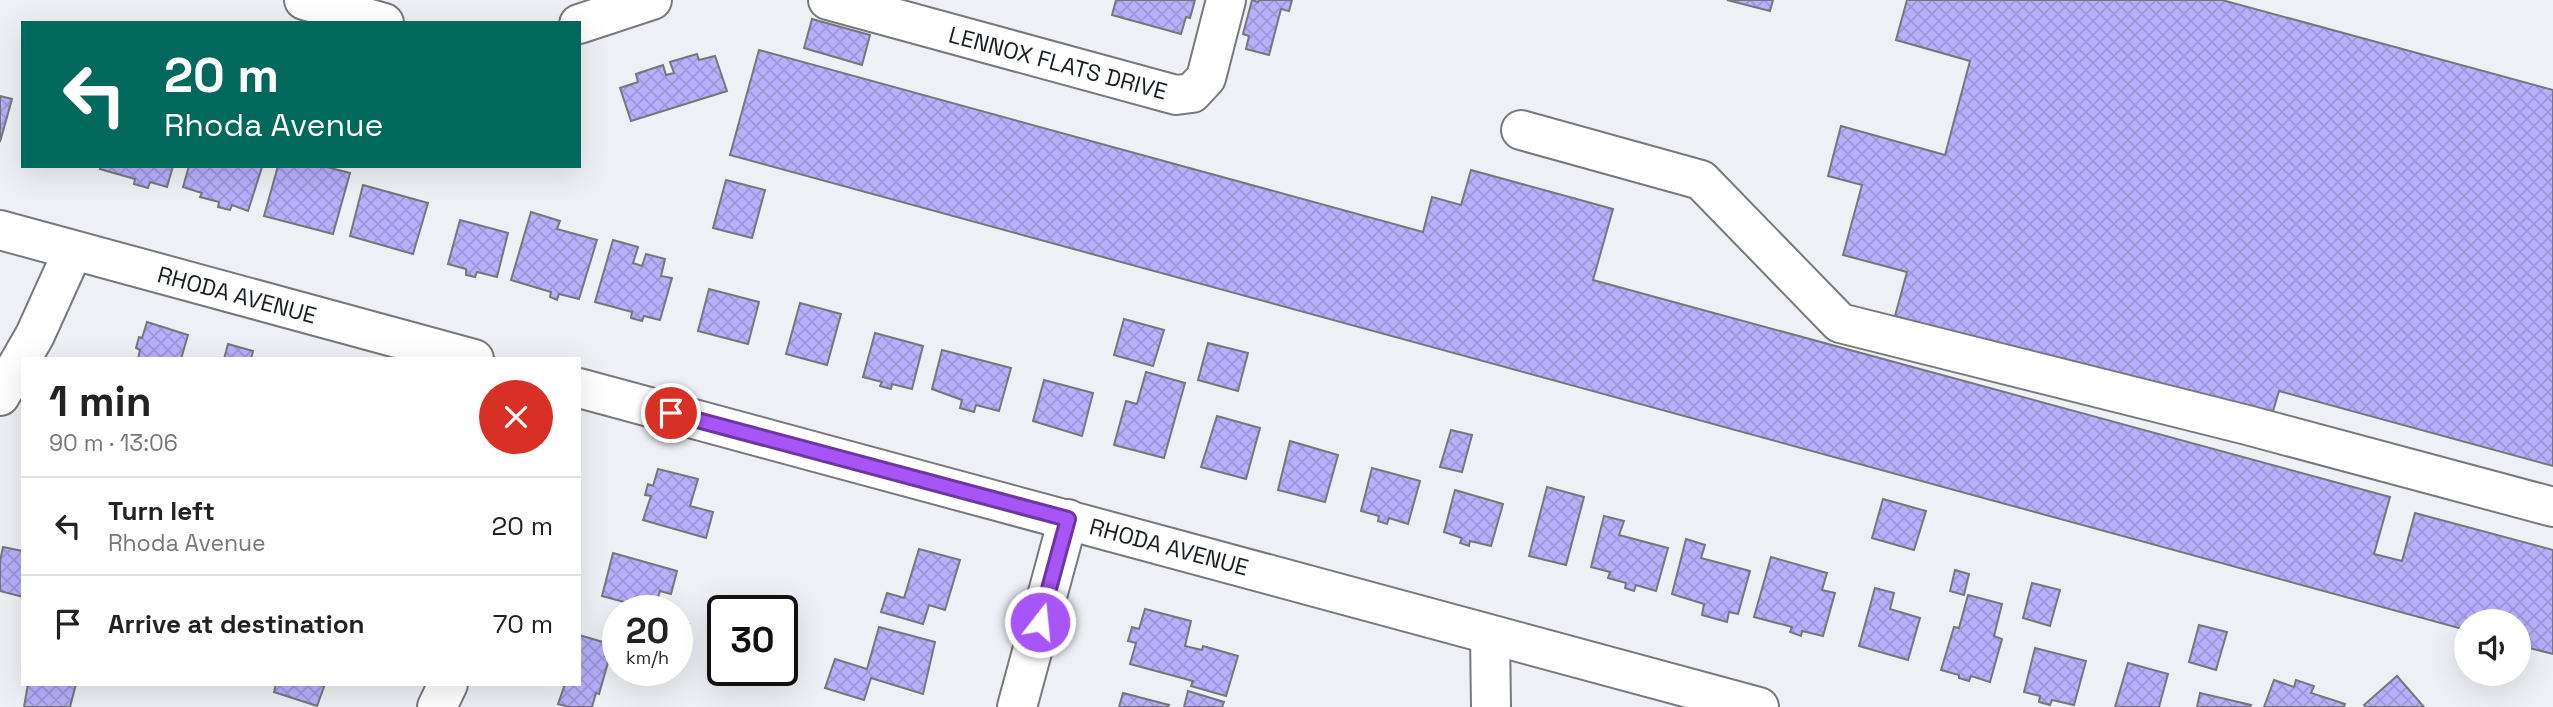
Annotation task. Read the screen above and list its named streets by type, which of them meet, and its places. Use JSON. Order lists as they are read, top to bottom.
{
  "streets": {
    "street": ["LENNOX FLATS DRIVE", "RHODA AVENUE"]
  },
  "page": {
    "turn": ["20 m", "Rhoda Avenue"],
    "heading": ["1 min", "90 m · 13:06"],
    "list": [
      {
        "name": "Turn left",
        "note": "Rhoda Avenue",
        "value": "20 m"
      },
      {
        "name": "Arrive at destination",
        "value": "70 m"
      }
    ],
    "speed": "20 km/h",
    "limit": "30"
  }
}
